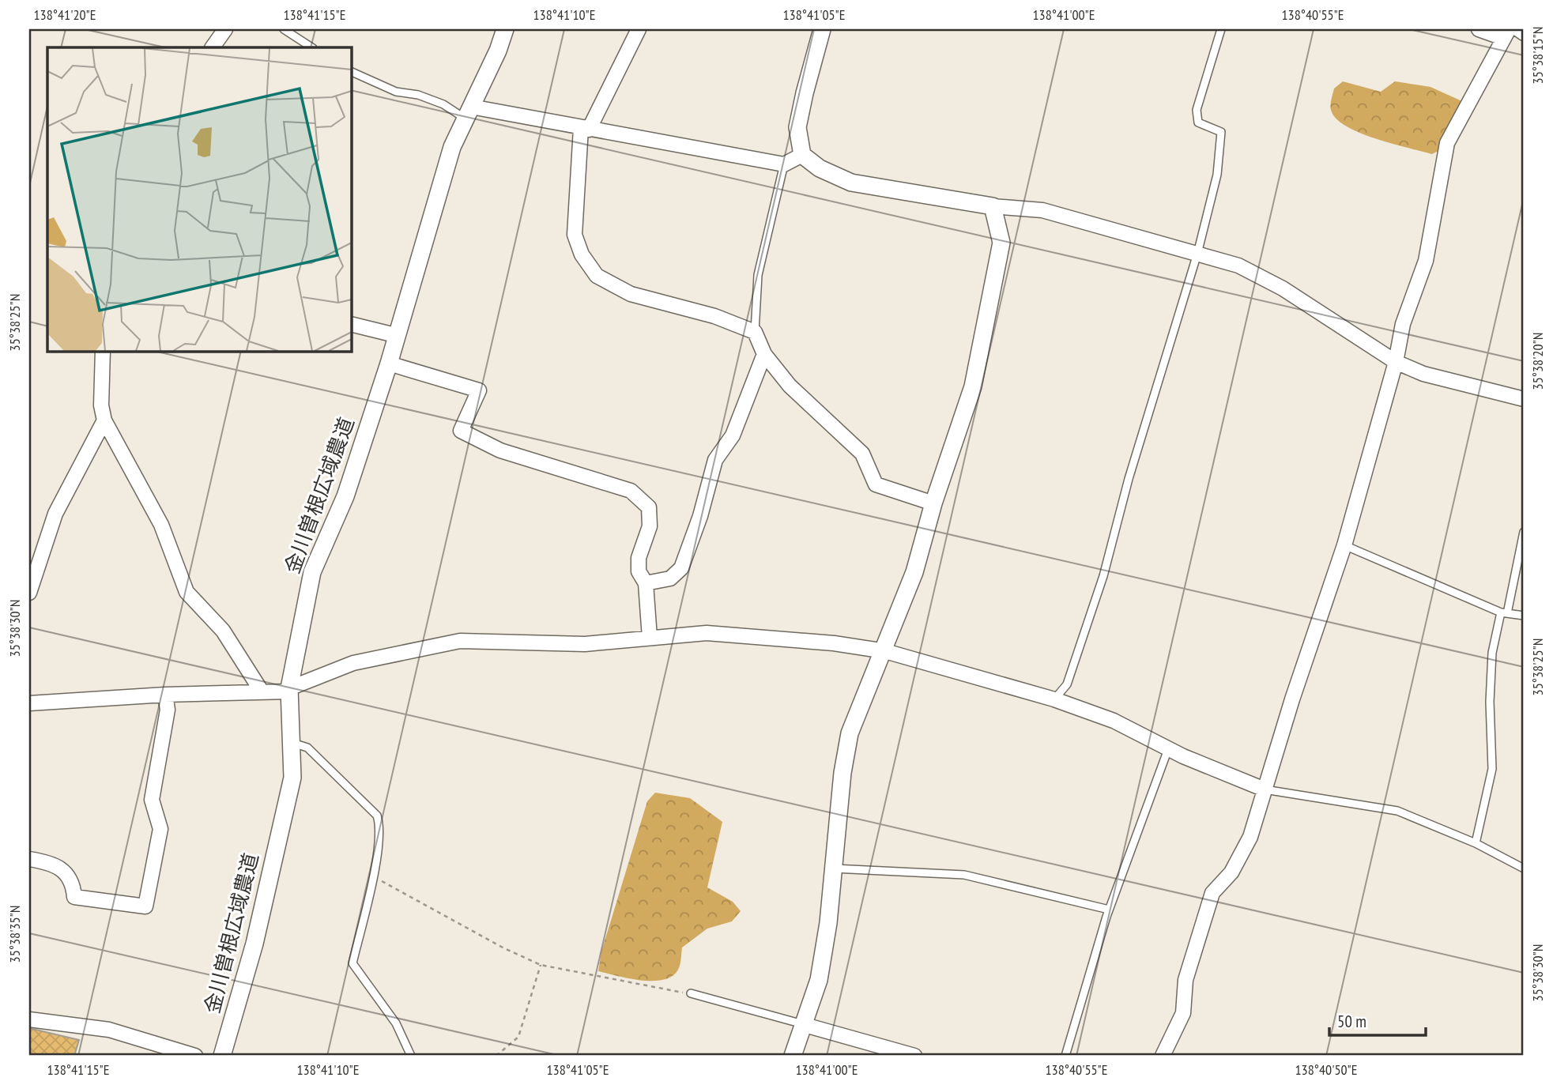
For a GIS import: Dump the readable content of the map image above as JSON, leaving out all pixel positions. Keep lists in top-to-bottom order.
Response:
{
  "streets": {
    "street": ["金川曽根広域農道"]
  },
  "scale_bar": "50 m",
  "coordinates": [
    "138°41'20\"E",
    "138°41'15\"E",
    "138°41'10\"E",
    "138°41'05\"E",
    "138°41'00\"E",
    "138°40'55\"E",
    "35°38'15\"N",
    "35°38'25\"N",
    "35°38'20\"N",
    "35°38'30\"N",
    "35°38'35\"N",
    "138°40'50\"E"
  ]
}
